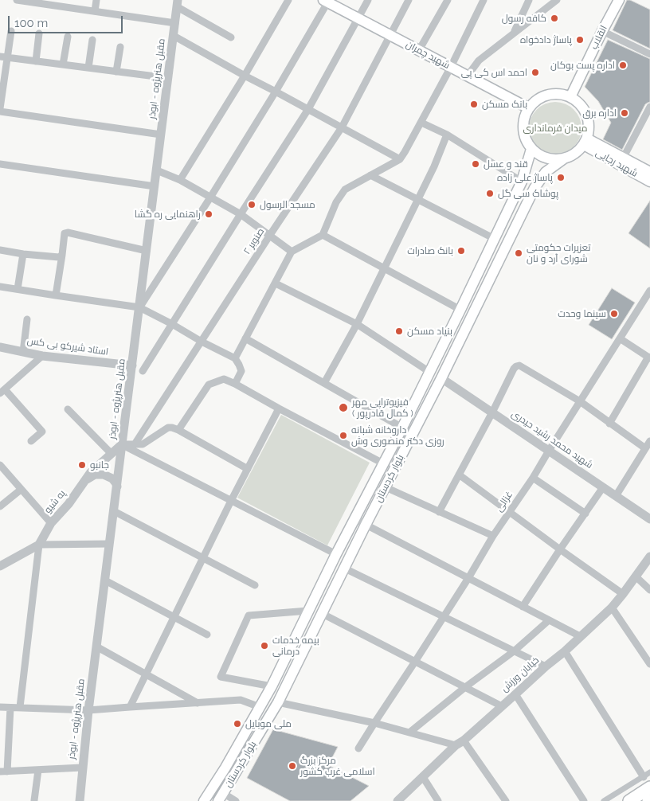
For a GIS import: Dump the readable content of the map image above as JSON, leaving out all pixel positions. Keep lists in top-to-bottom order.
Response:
{
  "streets": {
    "main road": [
      "انقلاب",
      "شهید چمران",
      "شهید رجایی",
      "بلوار کردستان"
    ],
    "street": [
      "مقبل هنرپژوه - ابوذر",
      "صنوبر ۲",
      "استاد شیرکو بی کس",
      "شهید محمد رشید حیدری",
      "په شیو",
      "غزالی",
      "خیابان ورزش"
    ]
  },
  "crossings": [
    ["انقلاب", "شهید چمران"],
    ["انقلاب", "شهید رجایی"],
    ["انقلاب", "بلوار کردستان"],
    ["شهید چمران", "شهید رجایی"],
    ["شهید چمران", "صنوبر ۲"],
    ["شهید چمران", "بلوار کردستان"],
    ["مقبل هنرپژوه - ابوذر", "استاد شیرکو بی کس"],
    ["مقبل هنرپژوه - ابوذر", "په شیو"],
    ["شهید رجایی", "بلوار کردستان"],
    ["شهید محمد رشید حیدری", "بلوار کردستان"],
    ["شهید محمد رشید حیدری", "غزالی"]
  ],
  "parks": ["میدان فرمانداری"],
  "places": [
    "کافه رسول",
    "پاساژ دادخواه",
    "اداره پست بوکان",
    "احمد اس کی پی",
    "بانک مسکن",
    "اداره برق",
    "قند و عسل",
    "پاساژ علی زاده",
    "پوشاک سی گل",
    "مسجد الرسول",
    "راهنمایی ره گشا",
    "بانک صادرات",
    "تعزیرات حکومتی شورای آرد و نان",
    "سینما وحدت",
    "بنیاد مسکن",
    "فیزیوتراپی مهر ( کمال قادرپور )",
    "داروخانه شبانه روزی دکتر منصوری وش",
    "جانبو",
    "بیمه خدمات درمانی",
    "ملی موبایل",
    "مرکز بزرگ اسلامی غرب کشور"
  ],
  "scale_bar": "100 m"
}
